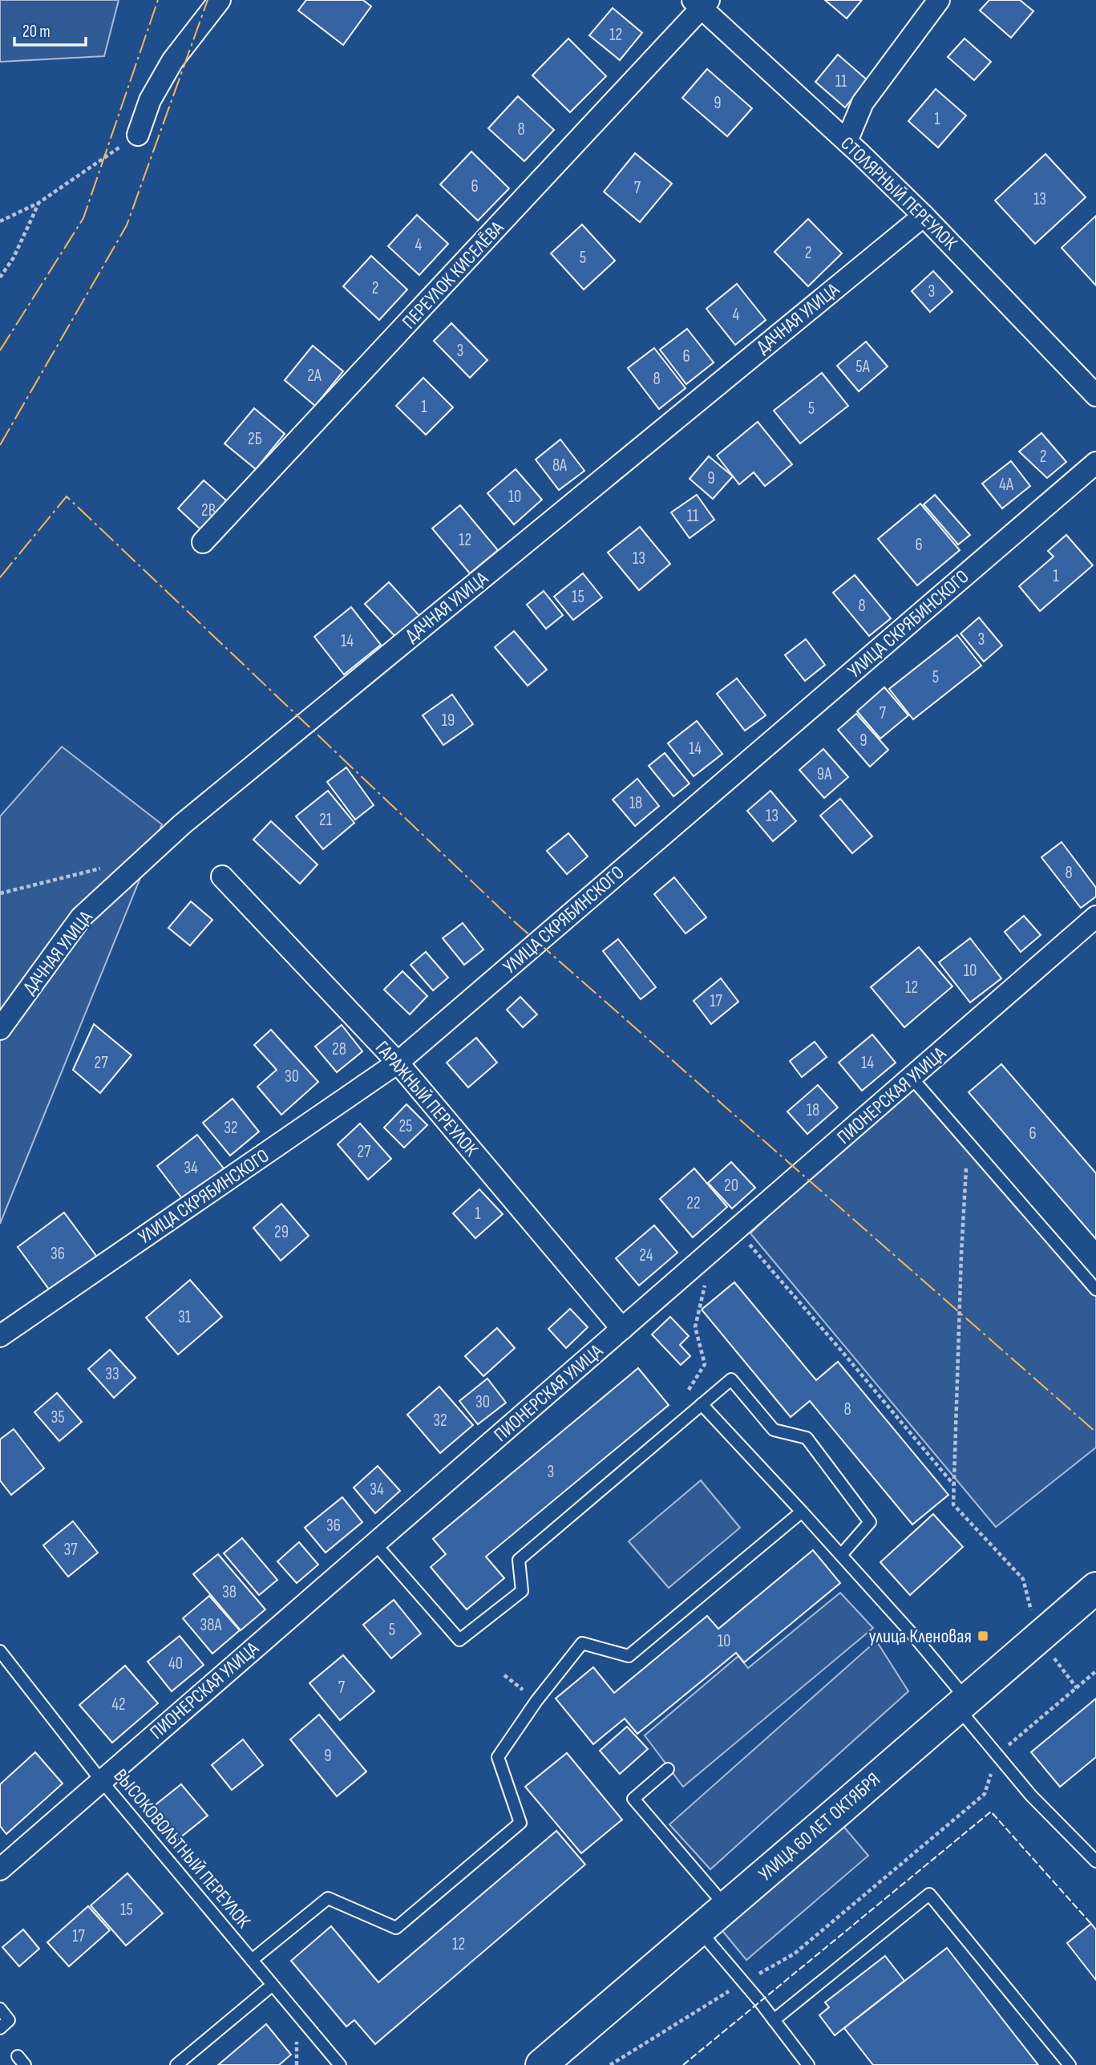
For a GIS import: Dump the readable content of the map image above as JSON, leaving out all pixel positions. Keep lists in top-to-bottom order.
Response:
{
  "streets": {
    "main road": ["УЛИЦА 60 ЛЕТ ОКТЯБРЯ"],
    "street": [
      "СТОЛЯРНЫЙ ПЕРЕУЛОК",
      "ПЕРЕУЛОК КИСЕЛЁВА",
      "ДАЧНАЯ УЛИЦА",
      "УЛИЦА СКРЯБИНСКОГО",
      "ПИОНЕРСКАЯ УЛИЦА",
      "ГАРАЖНЫЙ ПЕРЕУЛОК"
    ],
    "lane": ["ВЫСОКОВОЛЬТНЫЙ ПЕРЕУЛОК"]
  },
  "crossings": [
    ["СТОЛЯРНЫЙ ПЕРЕУЛОК", "ПЕРЕУЛОК КИСЕЛЁВА"],
    ["СТОЛЯРНЫЙ ПЕРЕУЛОК", "ДАЧНАЯ УЛИЦА"],
    ["УЛИЦА СКРЯБИНСКОГО", "ГАРАЖНЫЙ ПЕРЕУЛОК"],
    ["ПИОНЕРСКАЯ УЛИЦА", "ГАРАЖНЫЙ ПЕРЕУЛОК"],
    ["ПИОНЕРСКАЯ УЛИЦА", "ВЫСОКОВОЛЬТНЫЙ ПЕРЕУЛОК"]
  ],
  "places": {
    "transit": ["улица Кленовая"]
  },
  "house_numbers": [
    "12",
    "11",
    "9",
    "1",
    "8",
    "6",
    "7",
    "13",
    "4",
    "2",
    "5",
    "2",
    "3",
    "4",
    "3",
    "6",
    "5А",
    "2А",
    "8",
    "1",
    "5",
    "2Б",
    "2",
    "8А",
    "9",
    "4А",
    "10",
    "2В",
    "11",
    "12",
    "6",
    "13",
    "1",
    "15",
    "8",
    "3",
    "14",
    "5",
    "7",
    "19",
    "9",
    "14",
    "9А",
    "18",
    "13",
    "21",
    "8",
    "10",
    "12",
    "17",
    "28",
    "27",
    "14",
    "30",
    "18",
    "25",
    "32",
    "6",
    "27",
    "34",
    "20",
    "22",
    "1",
    "29",
    "36",
    "24",
    "31",
    "33",
    "30",
    "8",
    "35",
    "32",
    "3",
    "34",
    "36",
    "37",
    "38",
    "38А",
    "5",
    "10",
    "40",
    "7",
    "42",
    "9",
    "15",
    "17",
    "12"
  ],
  "scale_bar": "20 m"
}
